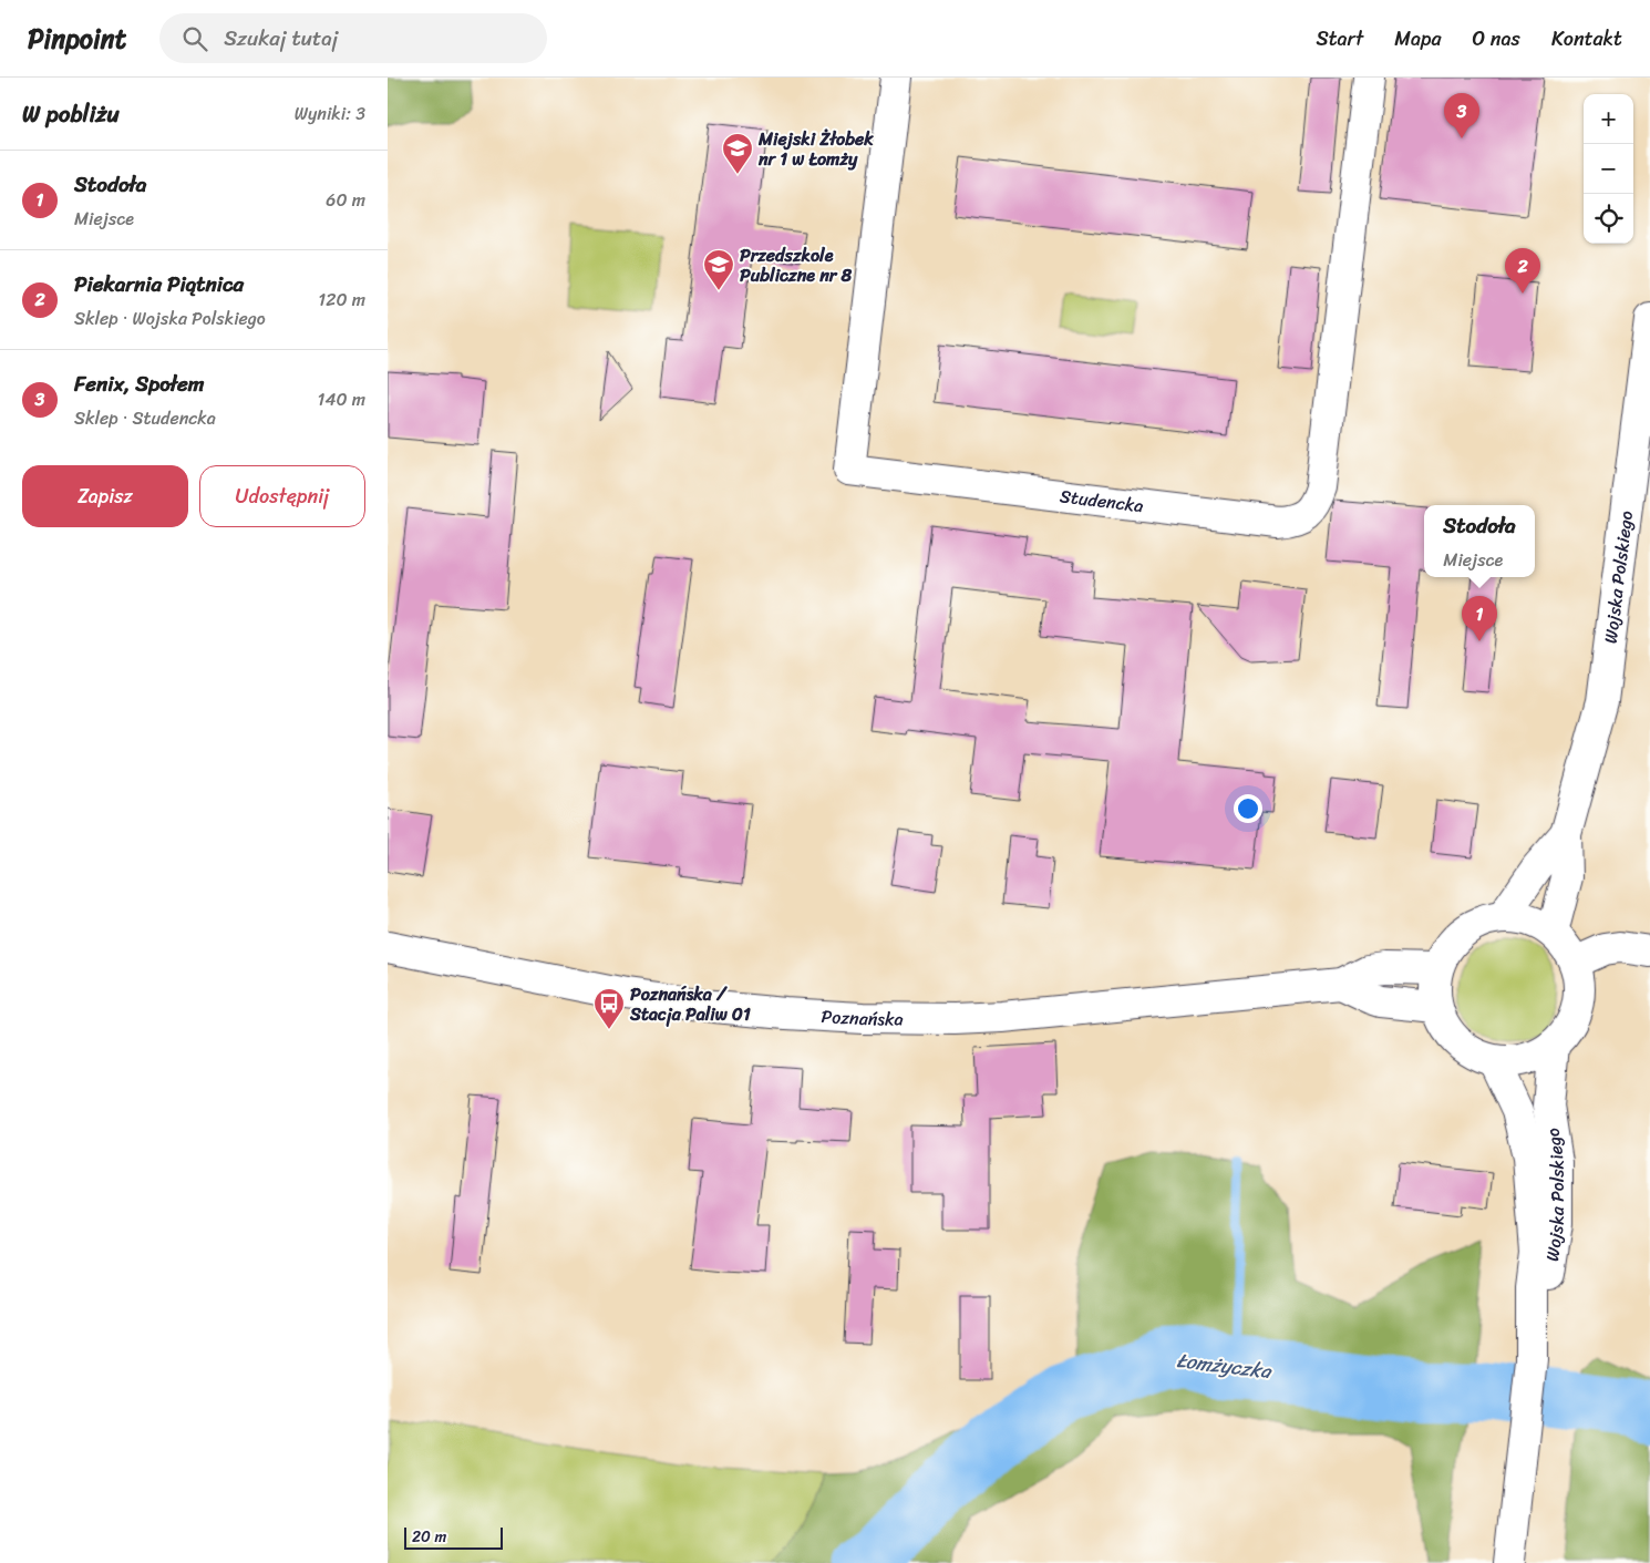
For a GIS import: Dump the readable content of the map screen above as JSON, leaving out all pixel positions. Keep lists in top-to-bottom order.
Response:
{
  "streets": {
    "street": ["Studencka", "Wojska Polskiego", "Poznańska"]
  },
  "crossings": [
    ["Wojska Polskiego", "Poznańska"]
  ],
  "water": ["Łomżyczka"],
  "places": {
    "school or university": ["Miejski Żłobek nr 1 w Łomży", "Przedszkole Publiczne nr 8"],
    "bus stop": ["Poznańska / Stacja Paliw 01"]
  },
  "scale_bar": "20 m",
  "page": {
    "header": "Pinpoint",
    "search": "Szukaj tutaj",
    "nav": [
      "Start",
      "Mapa",
      "O nas",
      "Kontakt"
    ],
    "heading": ["W pobliżu", "Wyniki: 3"],
    "pins": ["3", "2", "1"],
    "map_buttons": ["+", "−"],
    "list": [
      {
        "mark": "1",
        "name": "Stodoła",
        "note": "Miejsce",
        "value": "60 m"
      },
      {
        "mark": "2",
        "name": "Piekarnia Piątnica",
        "note": "Sklep · Wojska Polskiego",
        "value": "120 m"
      },
      {
        "mark": "3",
        "name": "Fenix, Społem",
        "note": "Sklep · Studencka",
        "value": "140 m"
      }
    ],
    "buttons": ["Zapisz", "Udostępnij"],
    "popup": ["Stodoła", "Miejsce"],
    "scale": "20 m"
  }
}
